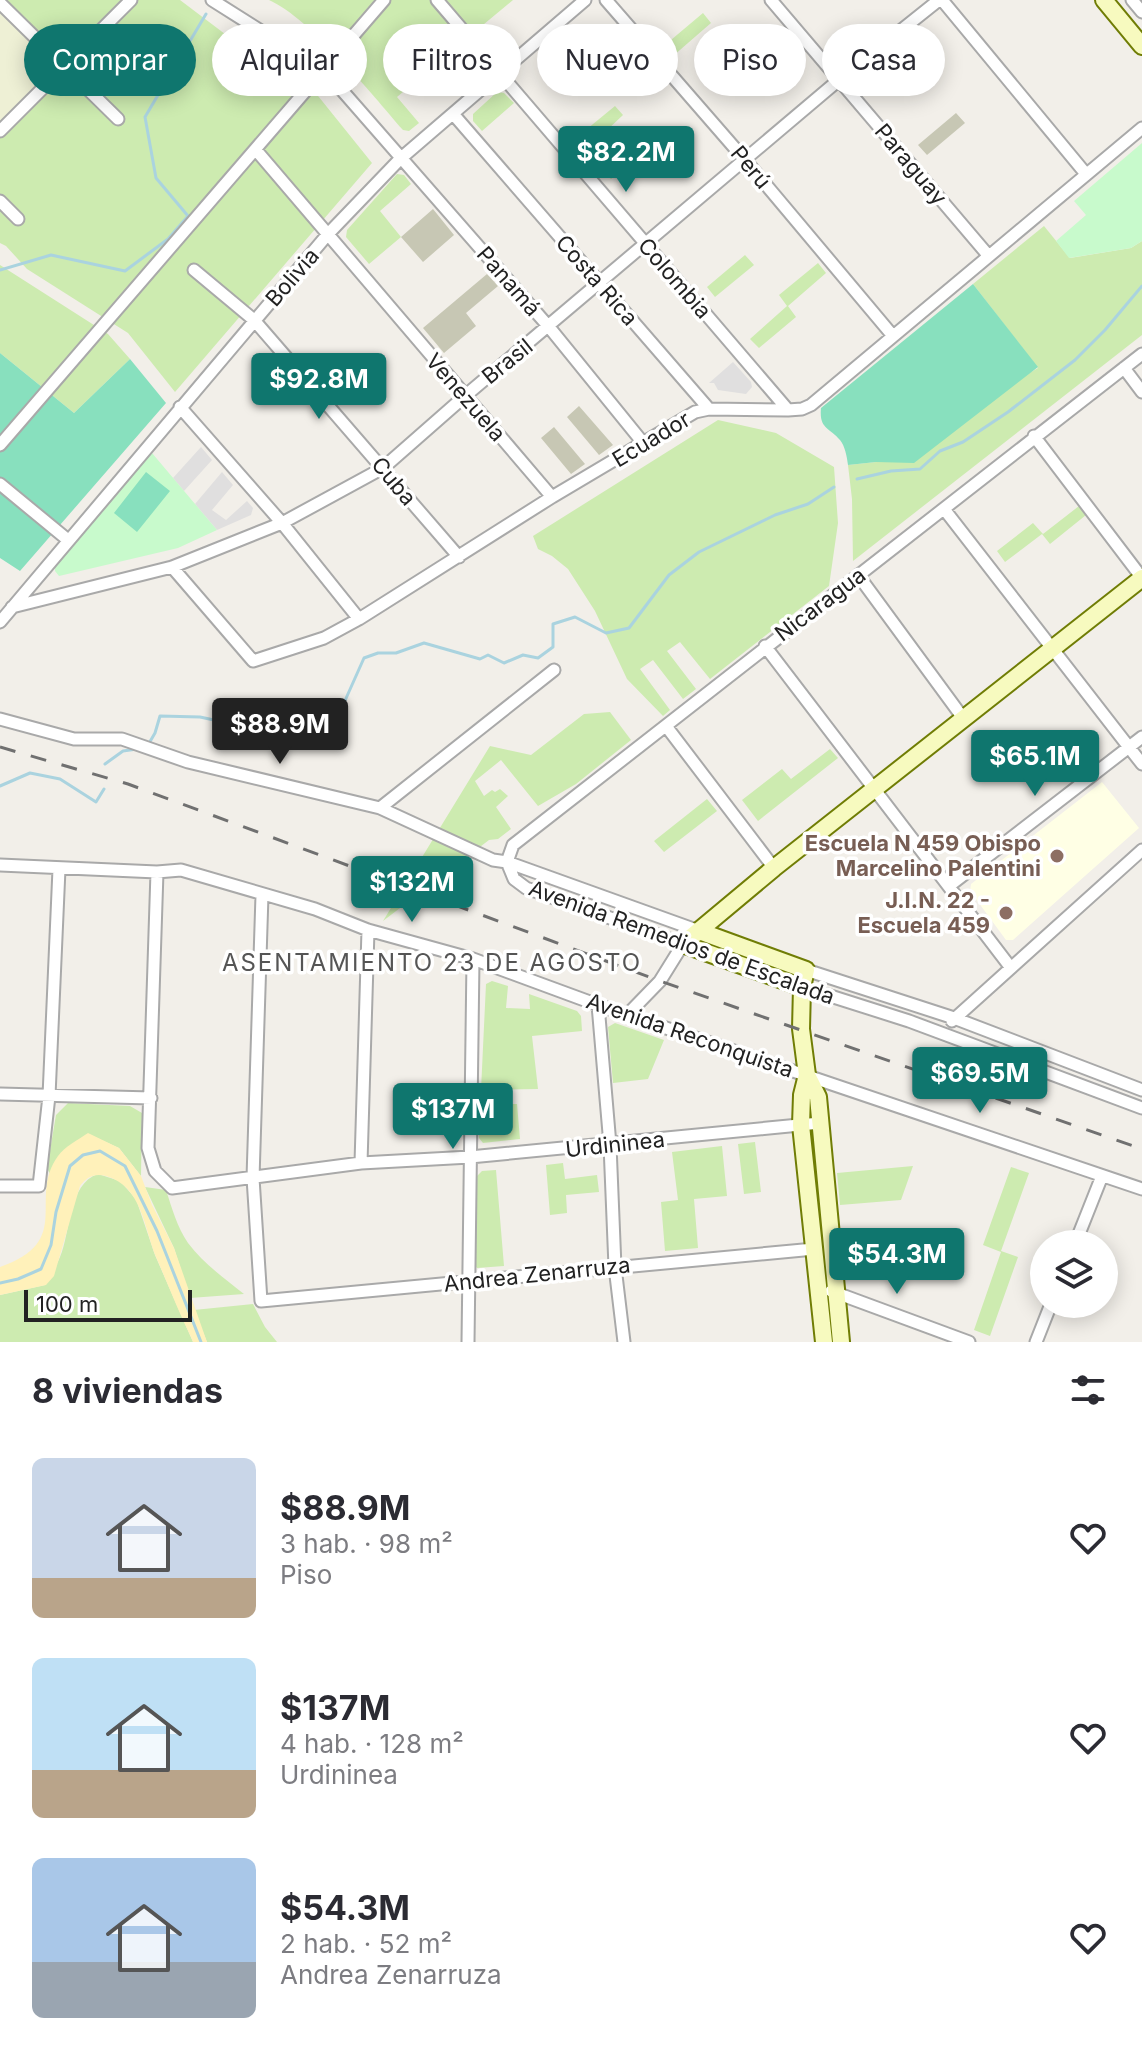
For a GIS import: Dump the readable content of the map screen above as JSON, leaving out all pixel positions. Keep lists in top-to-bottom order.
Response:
{
  "streets": {
    "street": [
      "Paraguay",
      "Perú",
      "Bolivia",
      "Colombia",
      "Costa Rica",
      "Panamá",
      "Brasil",
      "Venezuela",
      "Ecuador",
      "Cuba",
      "Nicaragua",
      "Avenida Remedios de Escalada",
      "Avenida Reconquista",
      "Urdininea",
      "Andrea Zenarruza"
    ]
  },
  "crossings": [
    ["Paraguay", "Ecuador"],
    ["Perú", "Brasil"],
    ["Perú", "Ecuador"],
    ["Bolivia", "Costa Rica"],
    ["Bolivia", "Panamá"],
    ["Bolivia", "Brasil"],
    ["Bolivia", "Venezuela"],
    ["Bolivia", "Cuba"],
    ["Colombia", "Brasil"],
    ["Colombia", "Ecuador"],
    ["Costa Rica", "Brasil"],
    ["Costa Rica", "Ecuador"],
    ["Panamá", "Brasil"],
    ["Panamá", "Ecuador"],
    ["Brasil", "Venezuela"],
    ["Brasil", "Ecuador"],
    ["Brasil", "Cuba"],
    ["Venezuela", "Ecuador"],
    ["Ecuador", "Cuba"],
    ["Nicaragua", "Avenida Remedios de Escalada"],
    ["Urdininea", "Andrea Zenarruza"]
  ],
  "districts": ["ASENTAMIENTO 23 DE AGOSTO"],
  "places": ["Escuela N 459 Obispo Marcelino Palentini", "J.I.N. 22 - Escuela 459"],
  "scale_bar": "100 m",
  "page": {
    "chip": [
      "Comprar",
      "Alquilar",
      "Filtros",
      "Nuevo",
      "Piso",
      "Casa"
    ],
    "price": [
      "$82.2M",
      "$92.8M",
      "$88.9M",
      "$65.1M",
      "$132M",
      "$69.5M",
      "$137M",
      "$54.3M"
    ],
    "scale": "100 m",
    "heading": "8 viviendas",
    "list": [
      {
        "name": "$88.9M",
        "note": "3 hab. · 98 m² · Piso"
      },
      {
        "name": "$137M",
        "note": "4 hab. · 128 m² · Urdininea"
      },
      {
        "name": "$54.3M",
        "note": "2 hab. · 52 m² · Andrea Zenarruza"
      }
    ]
  }
}
